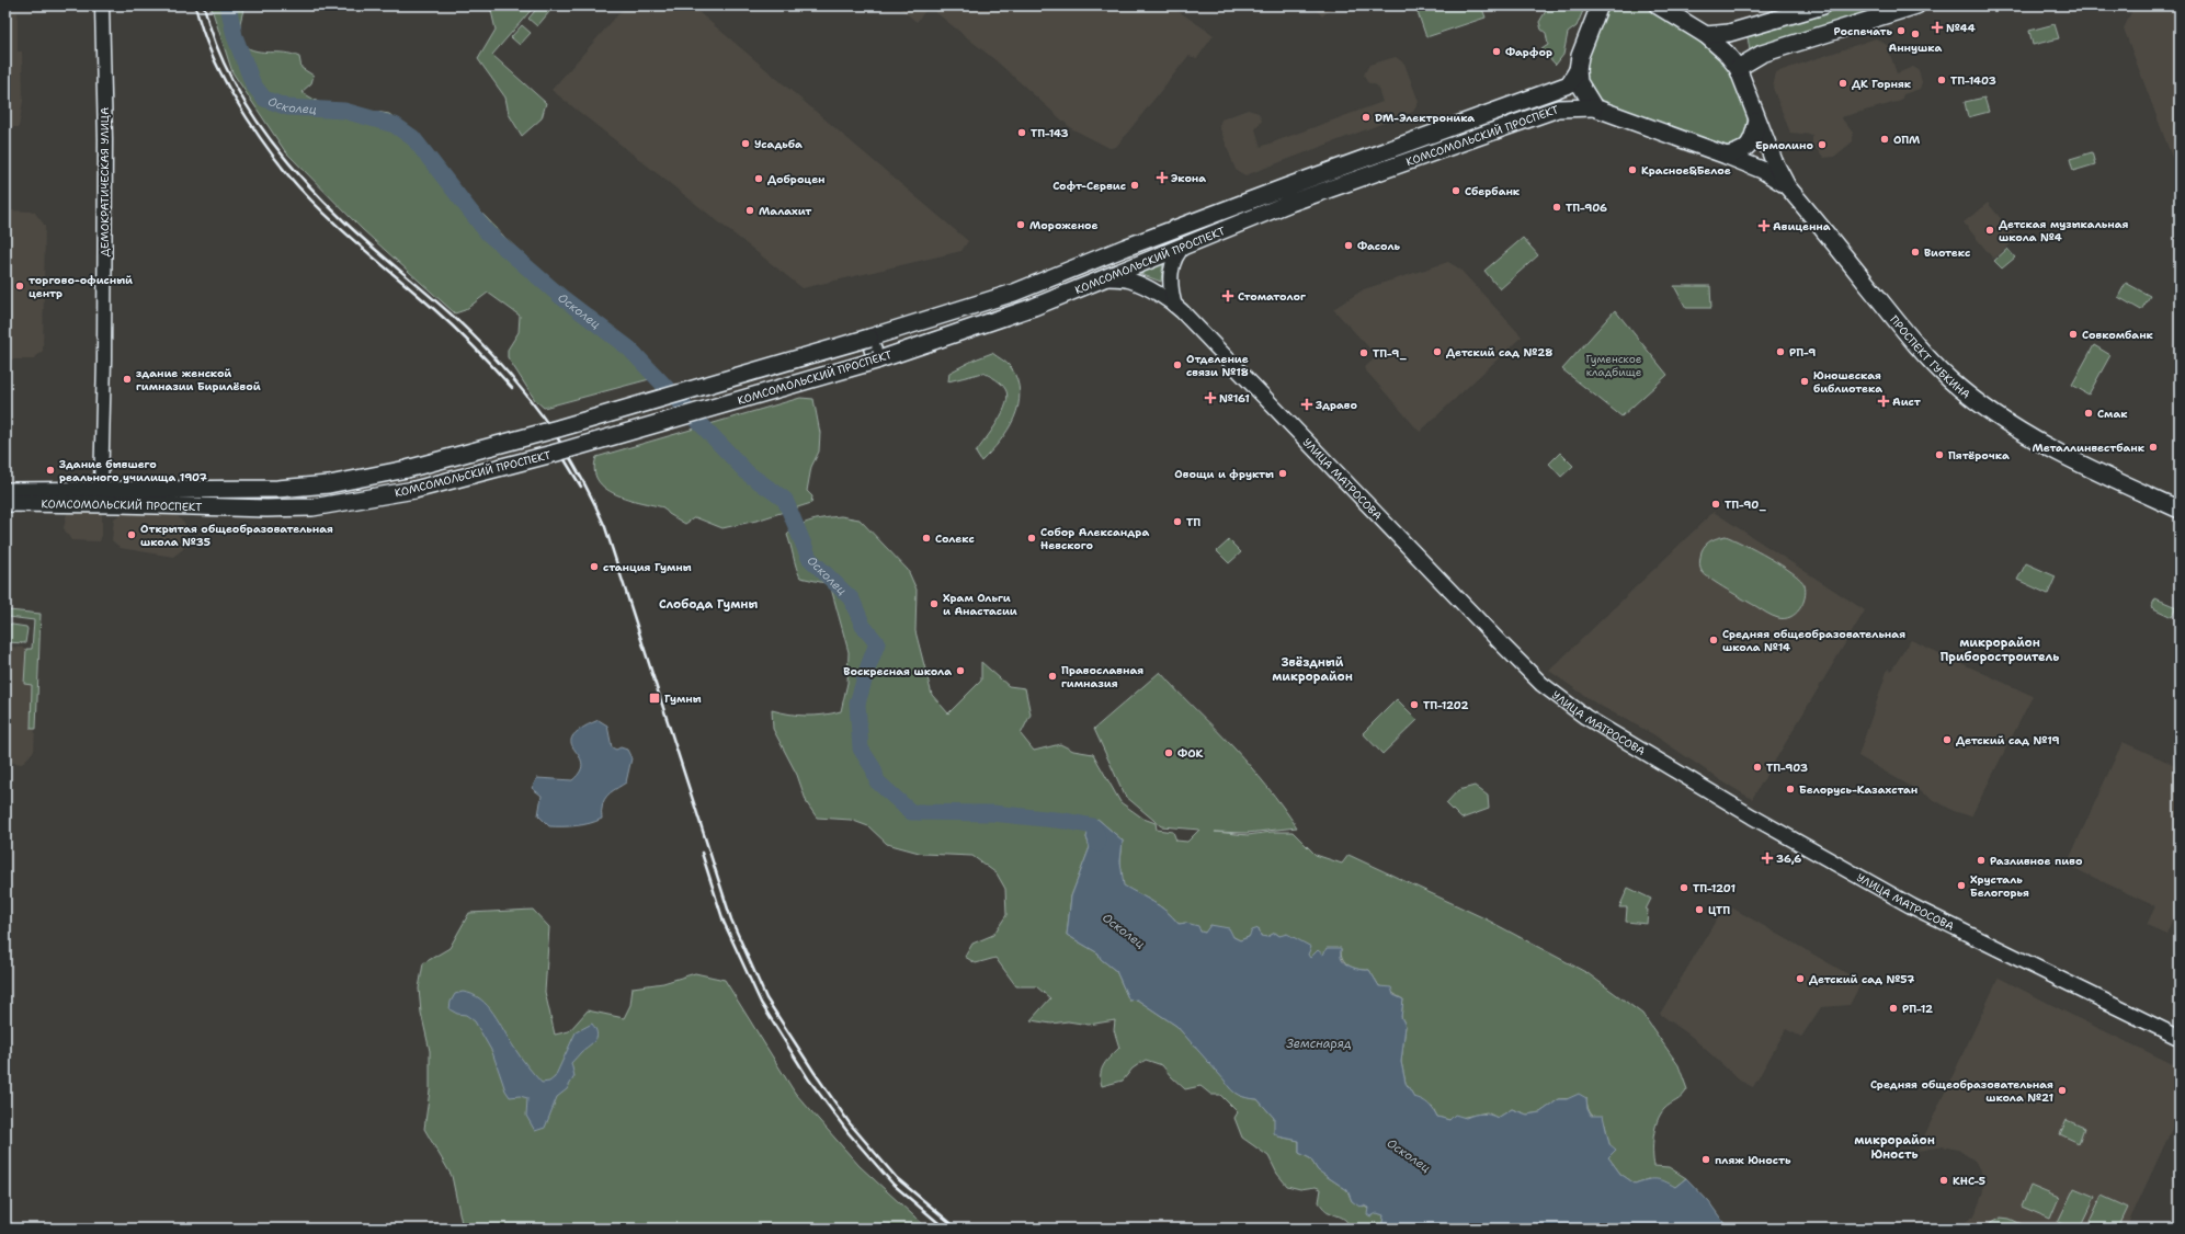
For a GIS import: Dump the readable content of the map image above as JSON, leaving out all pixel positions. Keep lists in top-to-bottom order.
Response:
{
  "streets": {
    "main road": ["КОМСОМОЛЬСКИЙ ПРОСПЕКТ", "ПРОСПЕКТ ГУБКИНА", "УЛИЦА МАТРОСОВА"],
    "street": ["ДЕМОКРАТИЧЕСКАЯ УЛИЦА"]
  },
  "crossings": [
    ["КОМСОМОЛЬСКИЙ ПРОСПЕКТ", "ДЕМОКРАТИЧЕСКАЯ УЛИЦА"]
  ],
  "districts": [
    "Слобода Гумны",
    "микрорайон Приборостроитель",
    "Звёздный микрорайон",
    "микрорайон Юность"
  ],
  "water": ["Осколец", "Земснаряд"],
  "parks": ["Гуменское кладбище"],
  "places": {
    "health": [
      "№44",
      "Экона",
      "Авиценна",
      "Стоматолог",
      "№161",
      "Аист",
      "Здраво",
      "36,6"
    ],
    "other": [
      "Роспечать",
      "Аннушка",
      "Фарфор",
      "ТП-1403",
      "ДК Горняк",
      "DM-Электроника",
      "ТП-143",
      "ОПМ",
      "Усадьба",
      "Ермолино",
      "Красное&Белое",
      "Доброцен",
      "Софт-Сервис",
      "Сбербанк",
      "ТП-906",
      "Малахит",
      "Мороженое",
      "Детская музыкальная школа №4",
      "Фасоль",
      "Виотекс",
      "торгово-офисный центр",
      "Совкомбанк",
      "Детский сад №28",
      "РП-9",
      "ТП-9_",
      "Отделение связи №18",
      "здание женской гимназии Бирилёвой",
      "Юношеская библиотека",
      "Смак",
      "Металлинвестбанк",
      "Пятёрочка",
      "Здание бывшего реального училища 1907",
      "Овощи и фрукты",
      "ТП-90_",
      "ТП",
      "Открытая общеобразовательная школа №35",
      "Солекс",
      "Собор Александра Невского",
      "станция Гумны",
      "Храм Ольги и Анастасии",
      "Средняя общеобразовательная школа №14",
      "Воскресная школа",
      "Православная гимназия",
      "ТП-1202",
      "Детский сад №19",
      "ФОК",
      "ТП-903",
      "Белорусь-Казахстан",
      "Разливное пиво",
      "Хрусталь Белогорья",
      "ТП-1201",
      "ЦТП",
      "Детский сад №57",
      "РП-12",
      "Средняя общеобразовательная школа №21",
      "пляж Юность",
      "КНС-5"
    ],
    "transit": ["Гумны"]
  }
}
